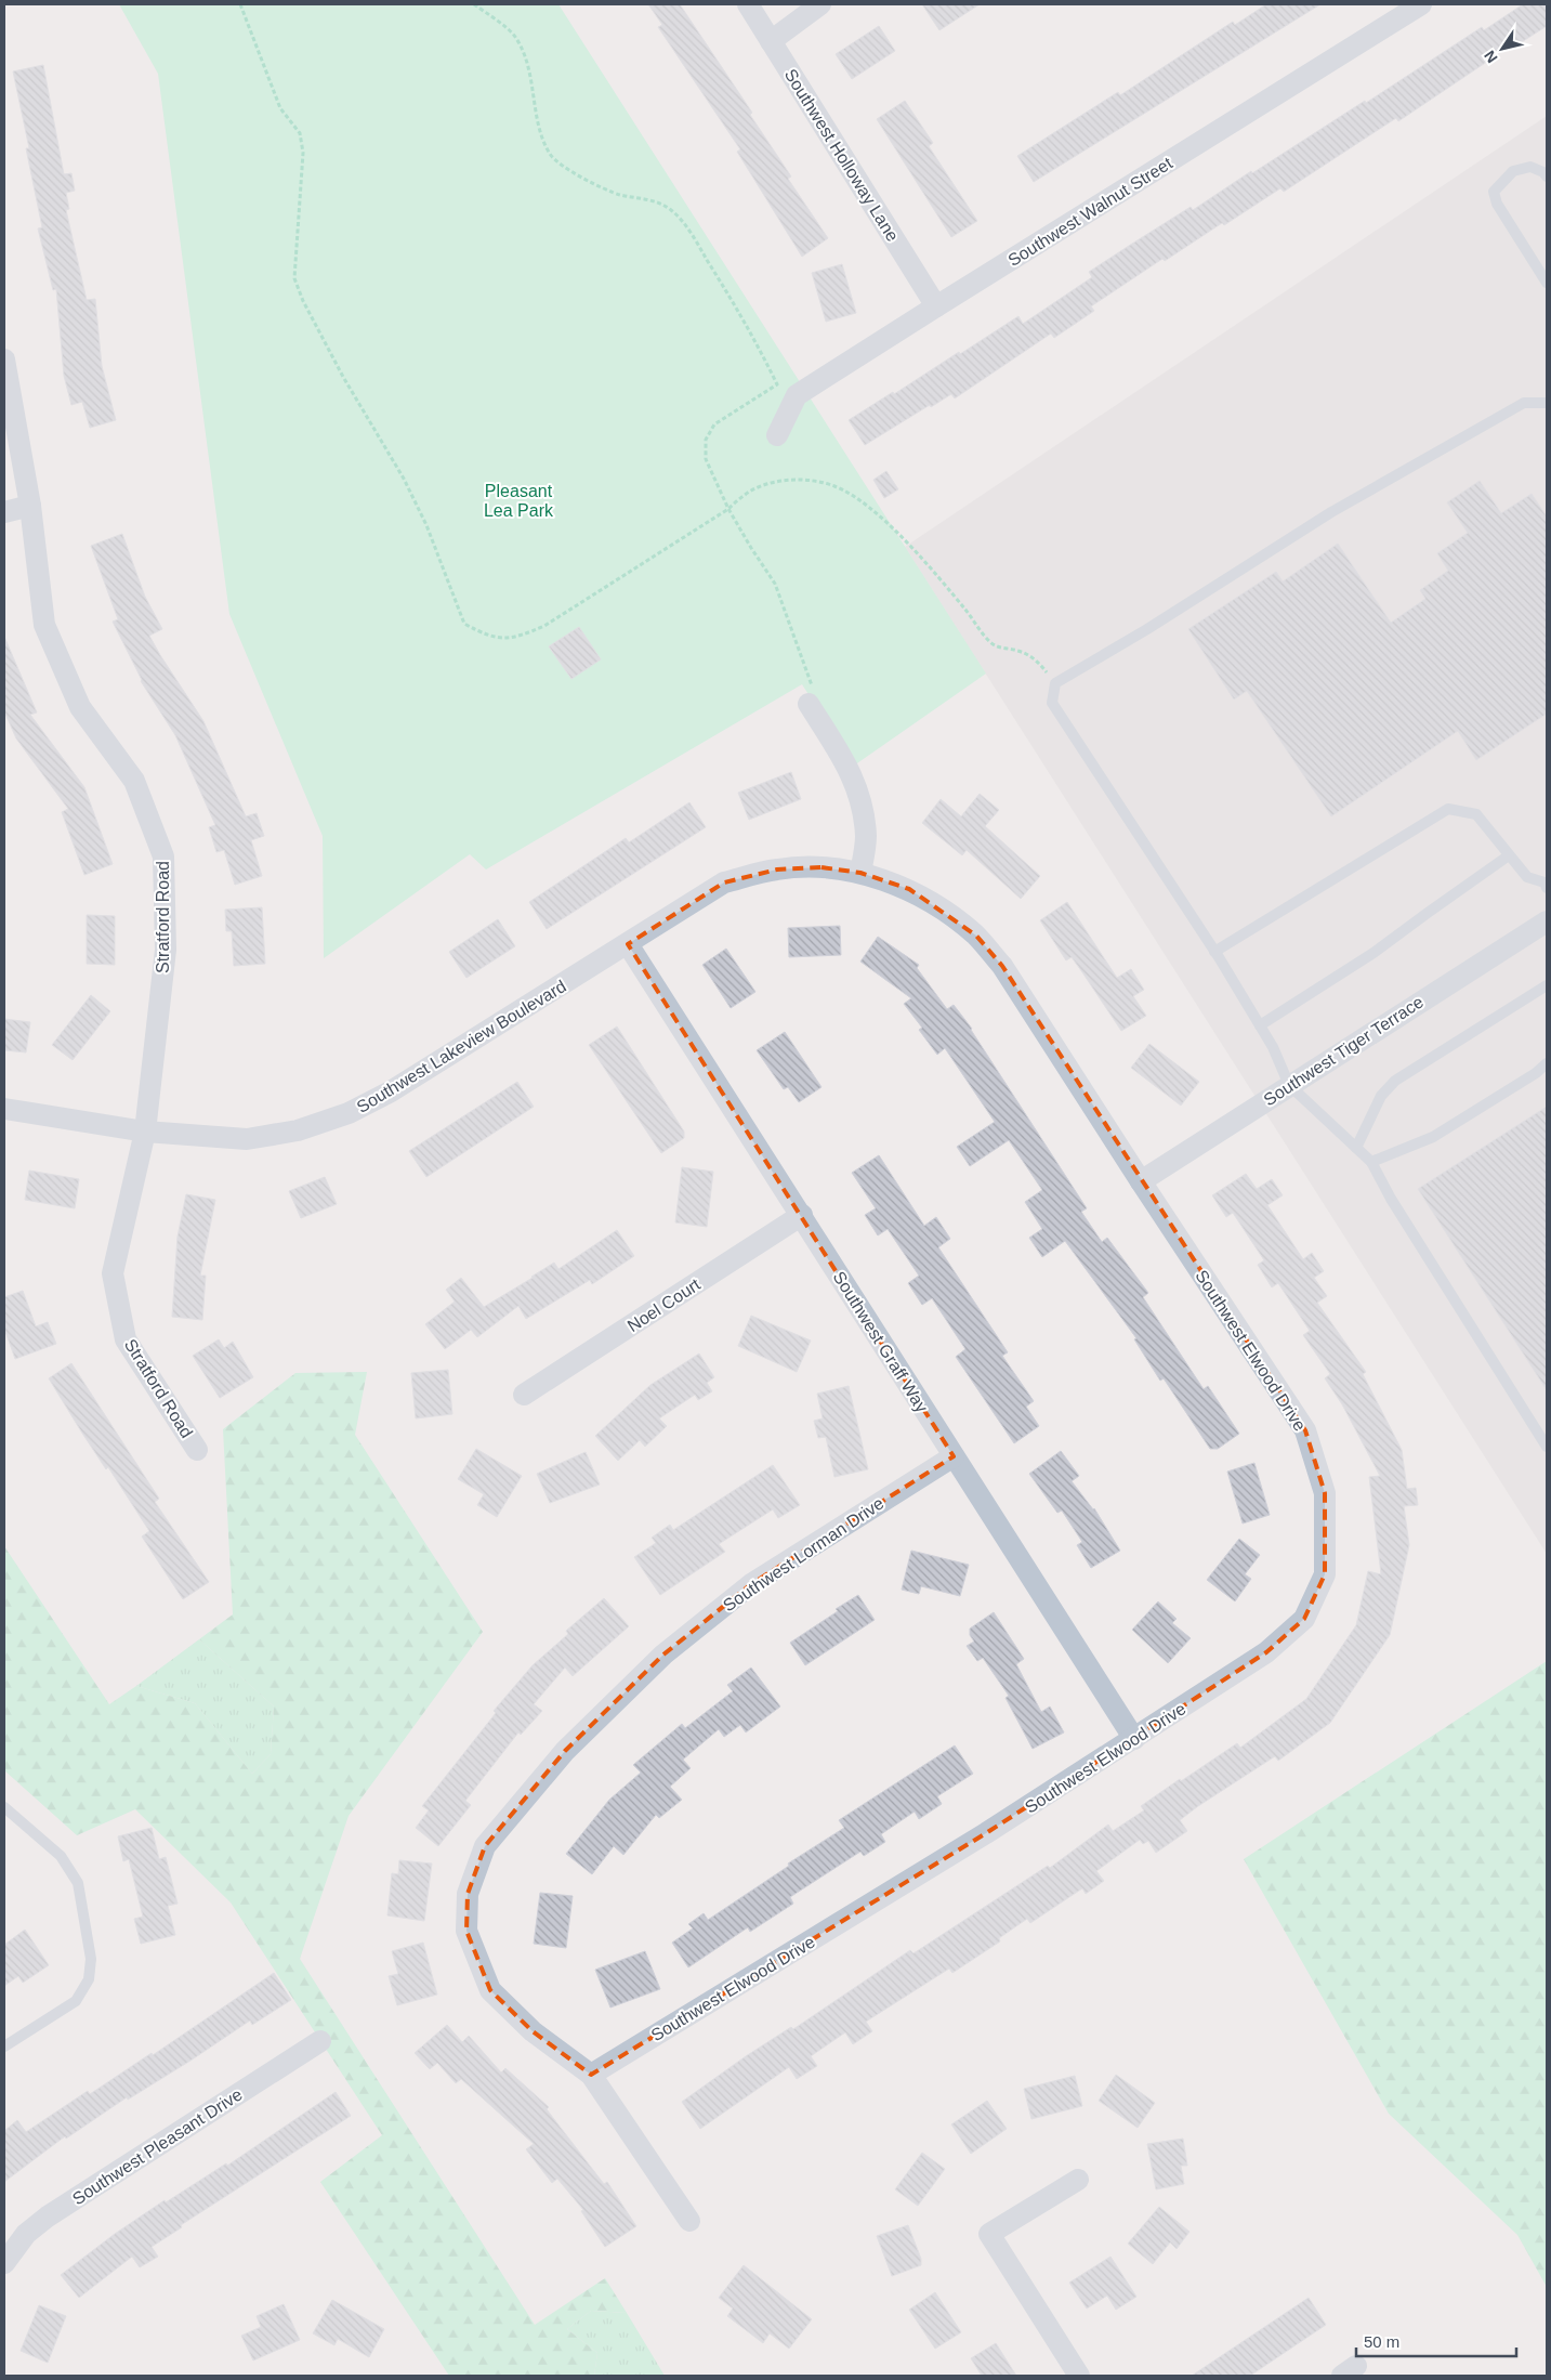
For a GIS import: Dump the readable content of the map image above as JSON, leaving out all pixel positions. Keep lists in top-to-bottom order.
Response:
{
  "streets": {
    "street": [
      "Southwest Holloway Lane",
      "Southwest Walnut Street",
      "Stratford Road",
      "Southwest Lakeview Boulevard",
      "Southwest Tiger Terrace",
      "Noel Court",
      "Southwest Graff Way",
      "Southwest Elwood Drive",
      "Southwest Lorman Drive",
      "Southwest Pleasant Drive"
    ]
  },
  "crossings": [
    ["Southwest Holloway Lane", "Southwest Walnut Street"],
    ["Stratford Road", "Southwest Lakeview Boulevard"],
    ["Southwest Lakeview Boulevard", "Southwest Graff Way"],
    ["Southwest Lakeview Boulevard", "Southwest Elwood Drive"],
    ["Southwest Tiger Terrace", "Southwest Elwood Drive"],
    ["Noel Court", "Southwest Graff Way"],
    ["Southwest Graff Way", "Southwest Elwood Drive"],
    ["Southwest Graff Way", "Southwest Lorman Drive"],
    ["Southwest Elwood Drive", "Southwest Lorman Drive"]
  ],
  "parks": ["Pleasant Lea Park"],
  "scale_bar": "50 m",
  "north": "bottom left"
}
